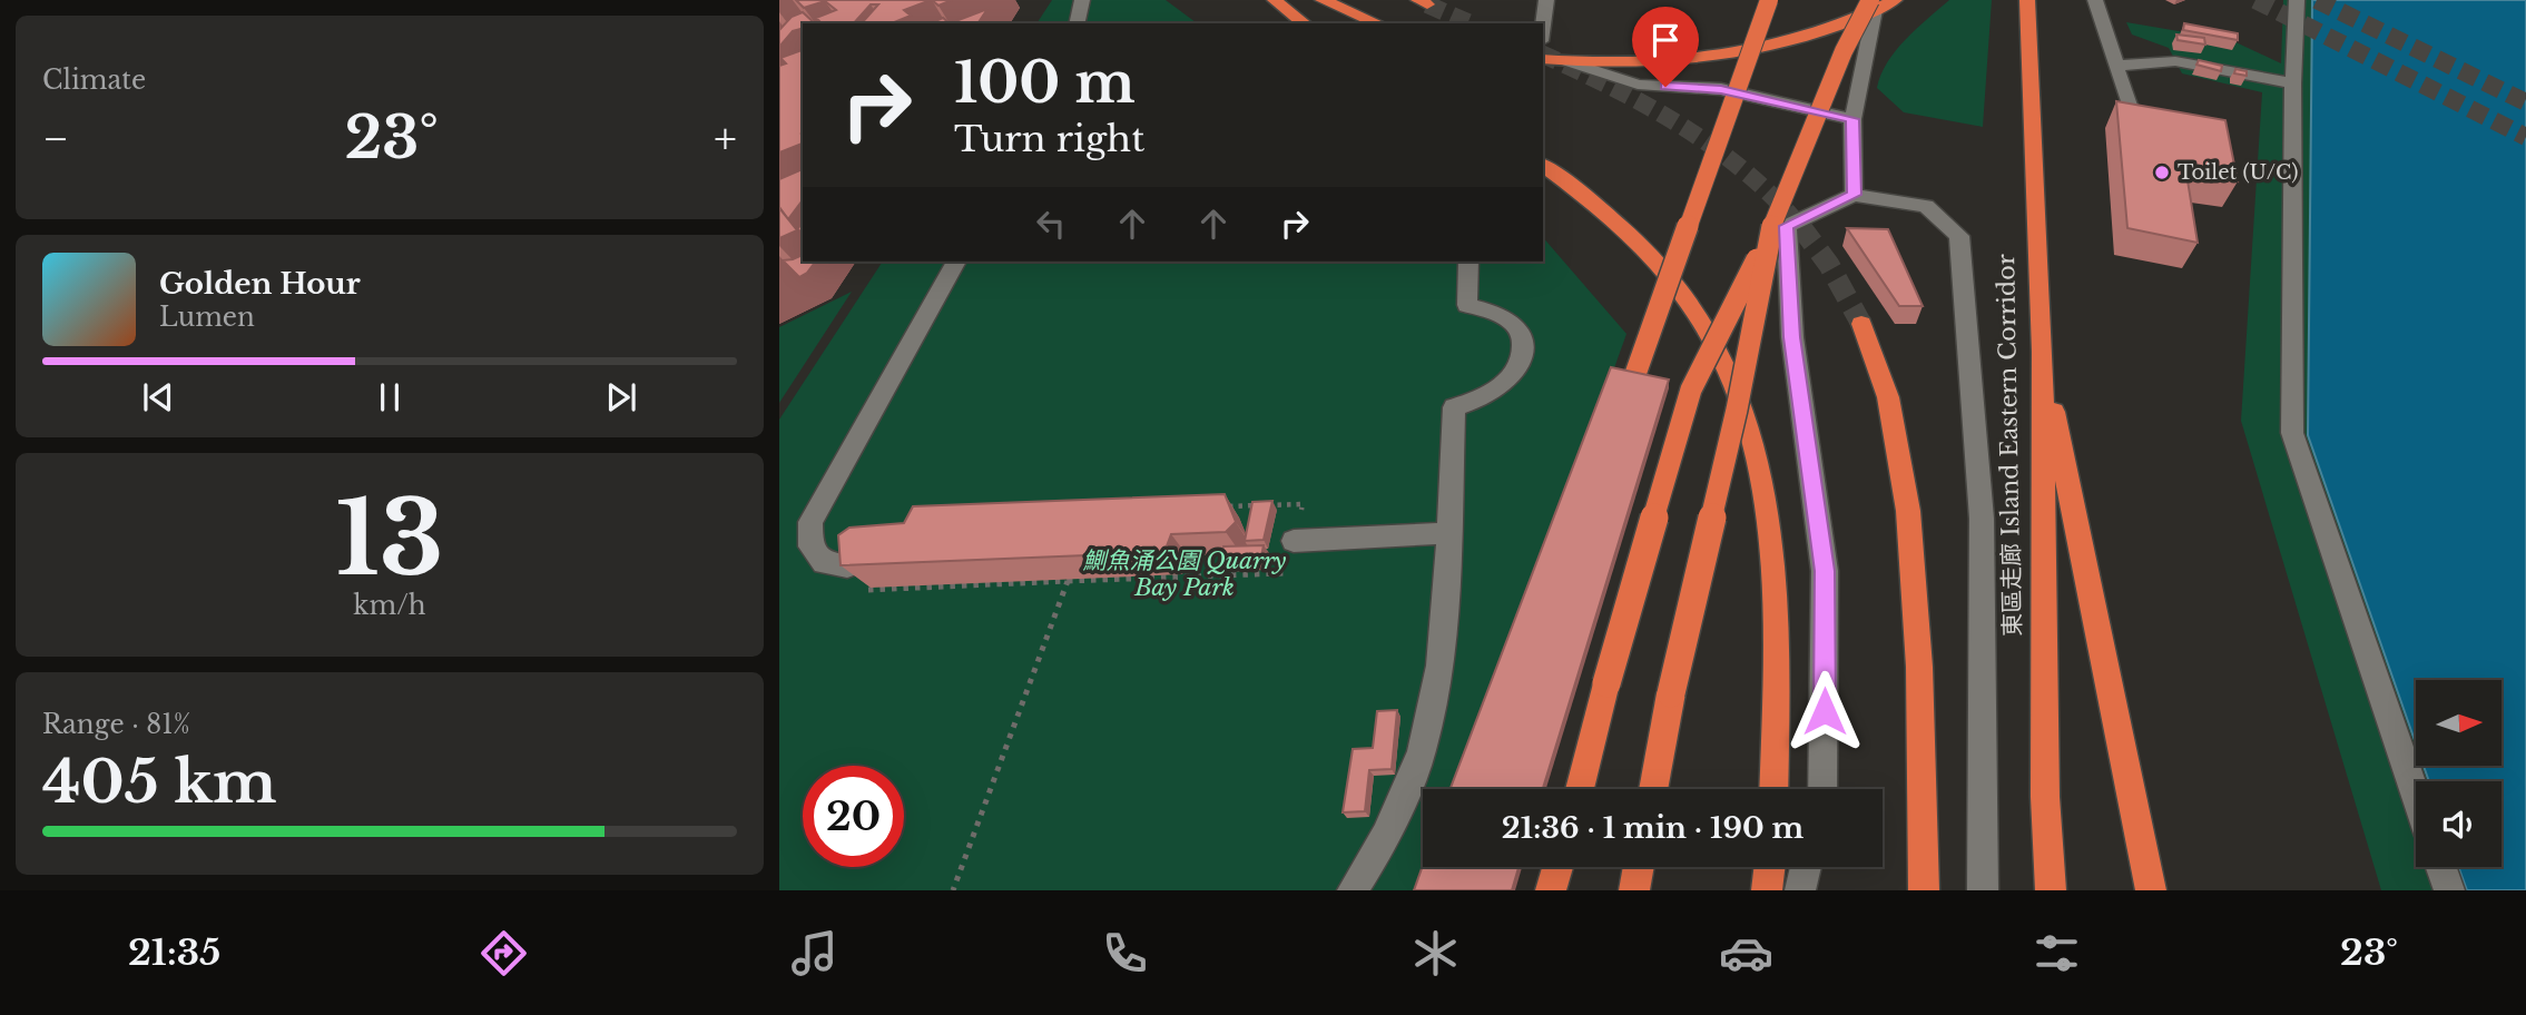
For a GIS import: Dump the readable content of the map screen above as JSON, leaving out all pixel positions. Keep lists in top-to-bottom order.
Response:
{
  "streets": {
    "highway": ["東區走廊 Island Eastern Corridor"]
  },
  "parks": ["鰂魚涌公園 Quarry Bay Park"],
  "places": ["Toilet (U/C)"],
  "north": "right",
  "page": {
    "tile": [
      "Climate",
      ["13", "km/h"],
      ["Range · 81%", "405 km"]
    ],
    "turn": ["100 m", "Turn right"],
    "heat": ["−", "23°", "+"],
    "song": ["Golden Hour", "Lumen"],
    "limit": "20",
    "trip": "21:36 · 1 min · 190 m",
    "tabs": ["21:35", "23°"]
  }
}
